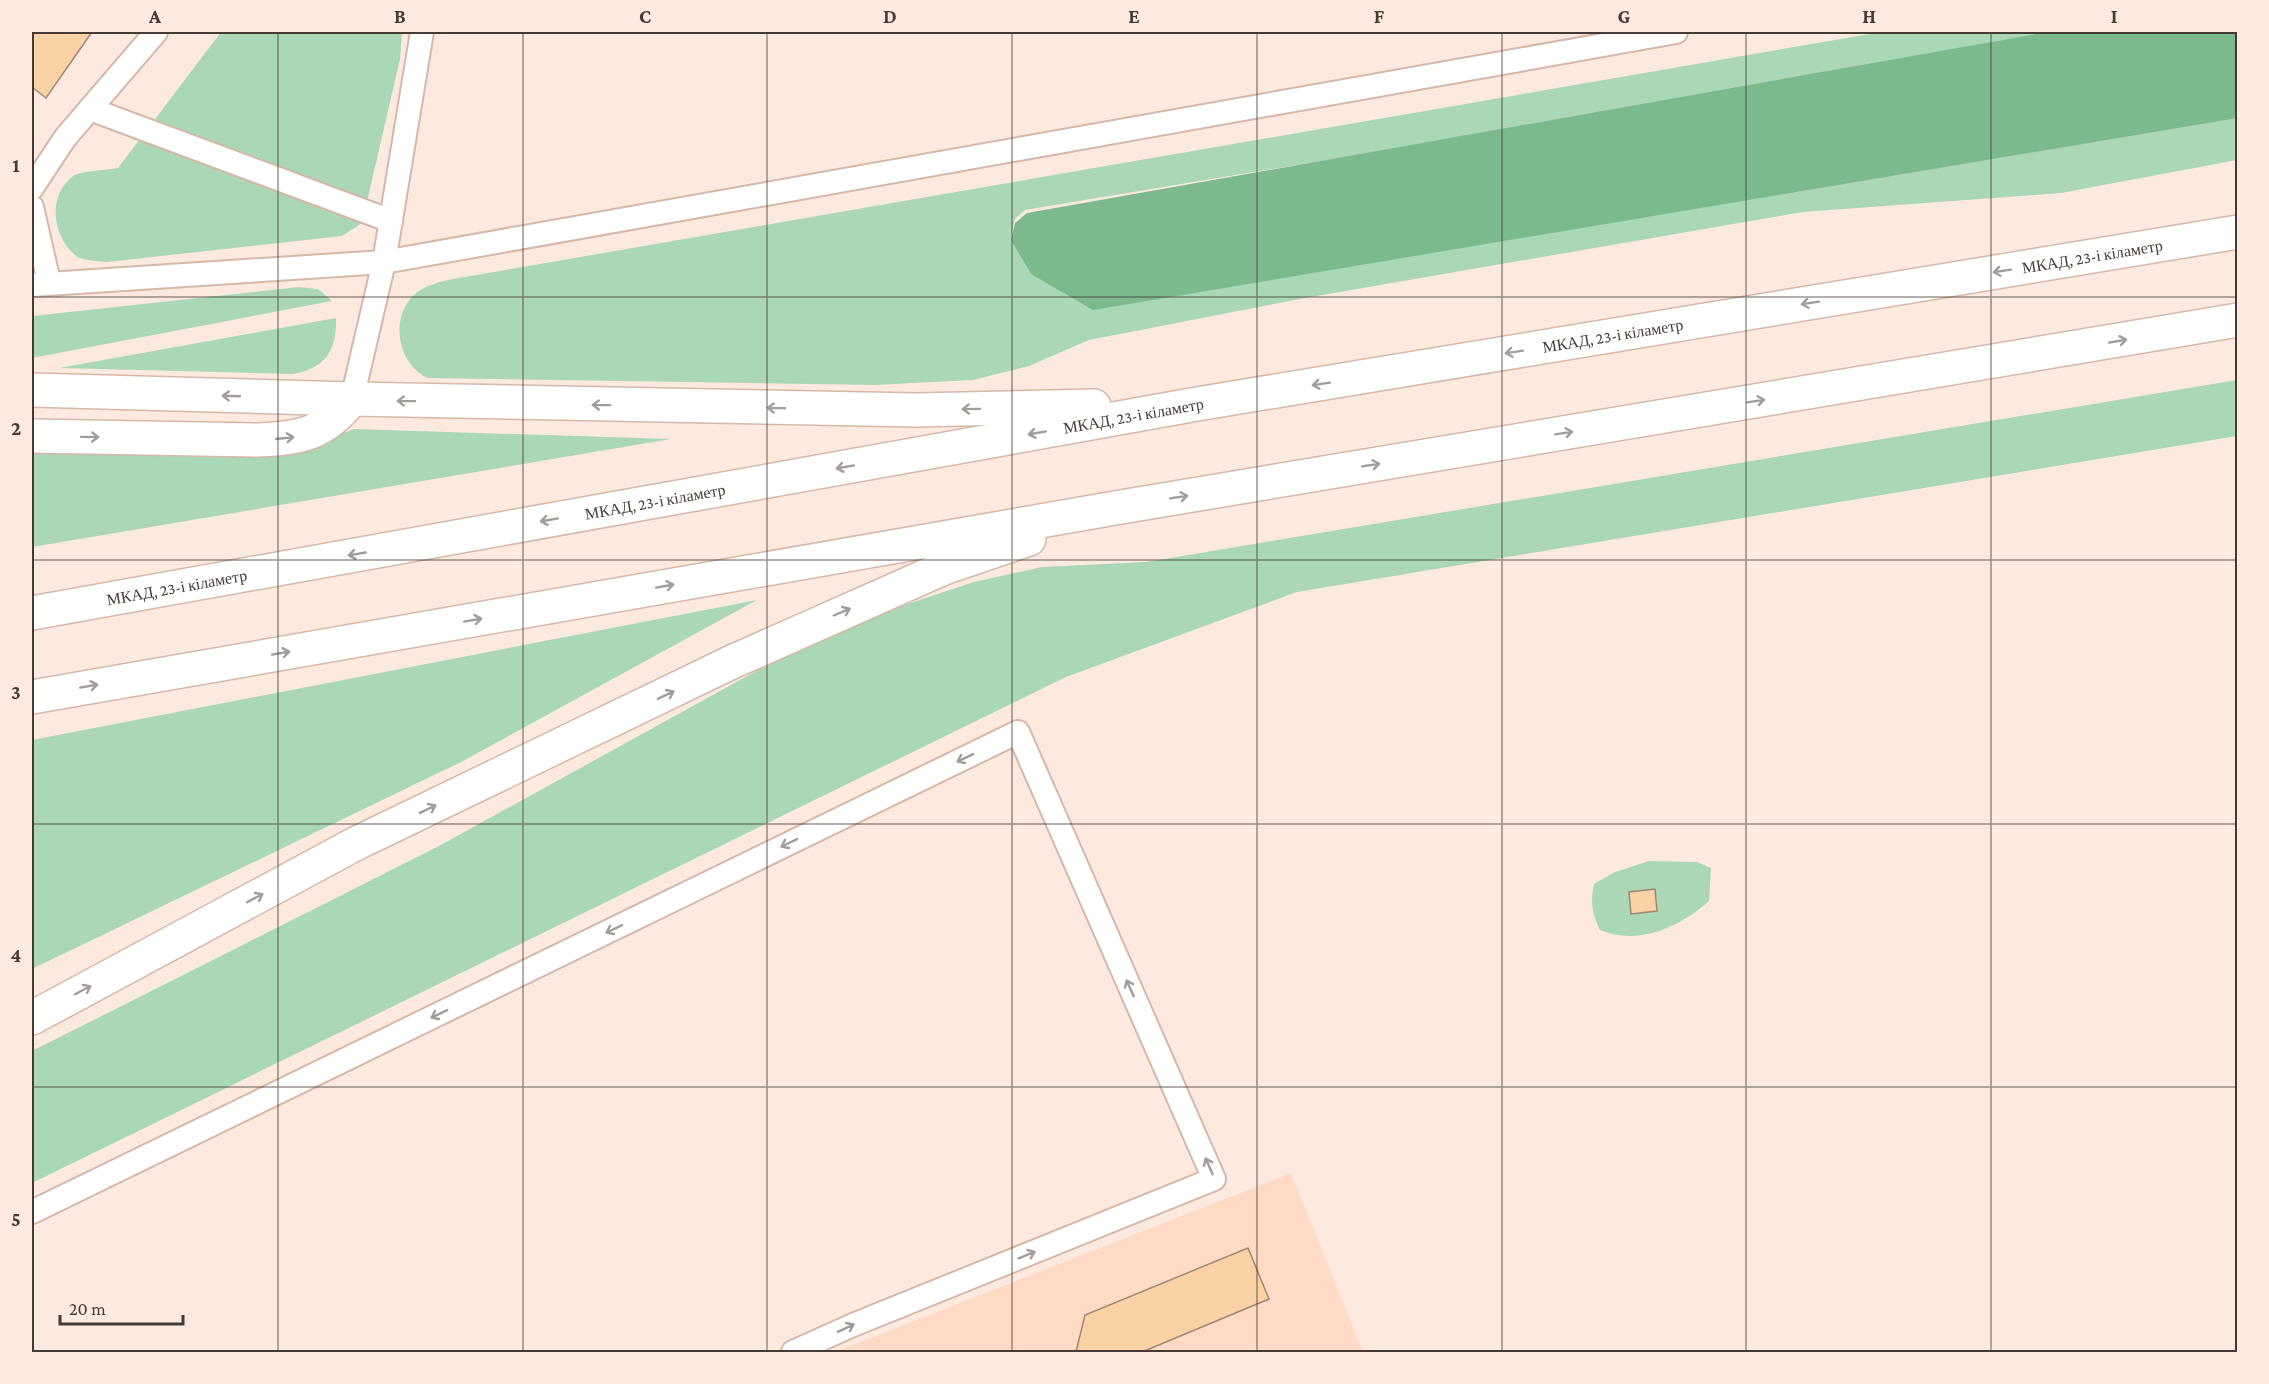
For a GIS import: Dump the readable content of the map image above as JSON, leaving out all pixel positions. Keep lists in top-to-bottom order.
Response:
{
  "streets": {
    "main road": ["МКАД, 23-і кіламетр"]
  },
  "scale_bar": "20 m",
  "grid": {
    "columns": [
      "A",
      "B",
      "C",
      "D",
      "E",
      "F",
      "G",
      "H",
      "I"
    ],
    "rows": [
      "1",
      "2",
      "3",
      "4",
      "5"
    ]
  }
}
